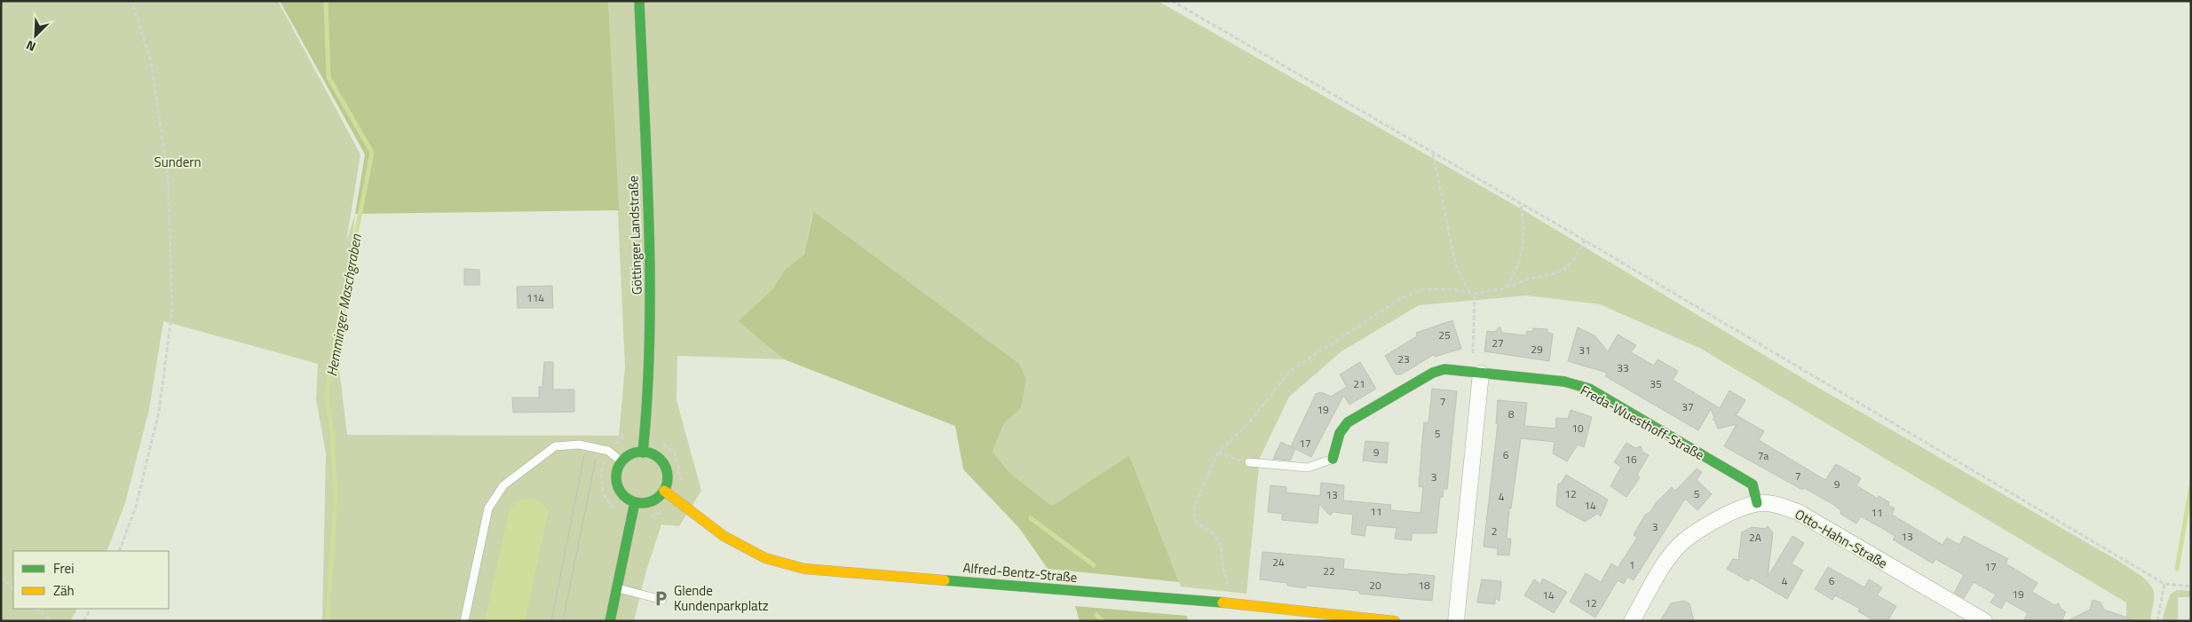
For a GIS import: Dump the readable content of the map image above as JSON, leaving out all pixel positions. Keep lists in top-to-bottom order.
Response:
{
  "streets": {
    "street": [
      "Göttinger Landstraße",
      "Freda-Wuesthoff-Straße",
      "Otto-Hahn-Straße",
      "Alfred-Bentz-Straße"
    ]
  },
  "crossings": [
    ["Göttinger Landstraße", "Alfred-Bentz-Straße"],
    ["Freda-Wuesthoff-Straße", "Otto-Hahn-Straße"]
  ],
  "water": ["Hemminger Maschgraben"],
  "parks": ["Sundern"],
  "places": {
    "parking": ["Glende Kundenparkplatz"]
  },
  "house_numbers": [
    "114",
    "25",
    "27",
    "29",
    "31",
    "23",
    "33",
    "21",
    "35",
    "7",
    "37",
    "19",
    "8",
    "10",
    "5",
    "17",
    "9",
    "6",
    "7a",
    "16",
    "7",
    "3",
    "9",
    "12",
    "5",
    "13",
    "4",
    "14",
    "11",
    "11",
    "3",
    "2",
    "13",
    "2A",
    "24",
    "1",
    "17",
    "22",
    "4",
    "6",
    "20",
    "18",
    "19",
    "14",
    "12"
  ],
  "legend": ["Frei", "Zäh"],
  "north": "bottom left"
}
